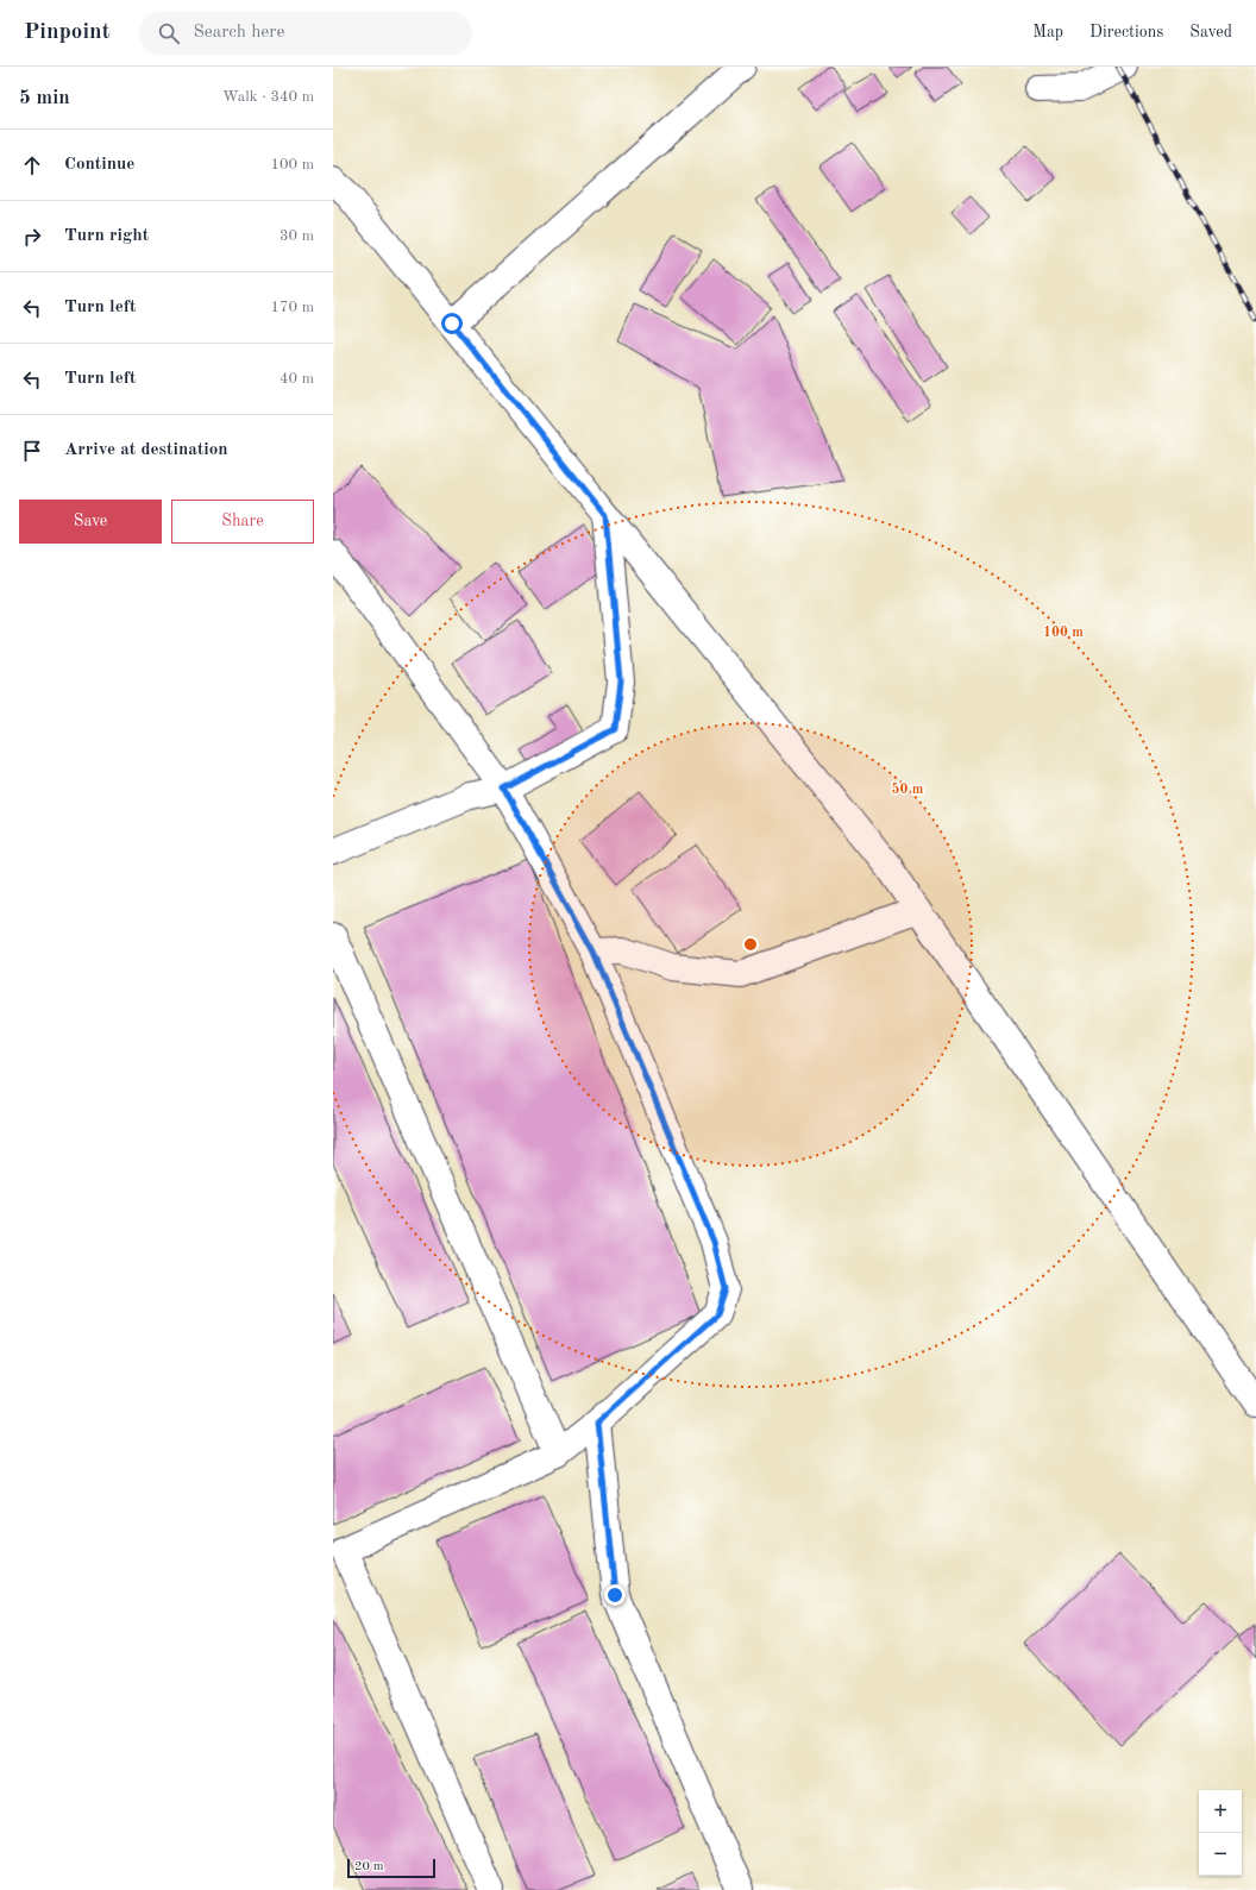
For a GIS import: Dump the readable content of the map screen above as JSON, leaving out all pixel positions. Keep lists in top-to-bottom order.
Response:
{
  "scale_bar": "20 m",
  "page": {
    "header": "Pinpoint",
    "search": "Search here",
    "nav": ["Map", "Directions", "Saved"],
    "heading": ["5 min", "Walk · 340 m"],
    "list": [
      ["Continue", "100 m"],
      ["Turn right", "30 m"],
      ["Turn left", "170 m"],
      ["Turn left", "40 m"],
      "Arrive at destination"
    ],
    "buttons": ["Save", "Share"],
    "map_buttons": ["+", "−"],
    "scale": "20 m"
  },
  "rings": ["100 m", "50 m"]
}
